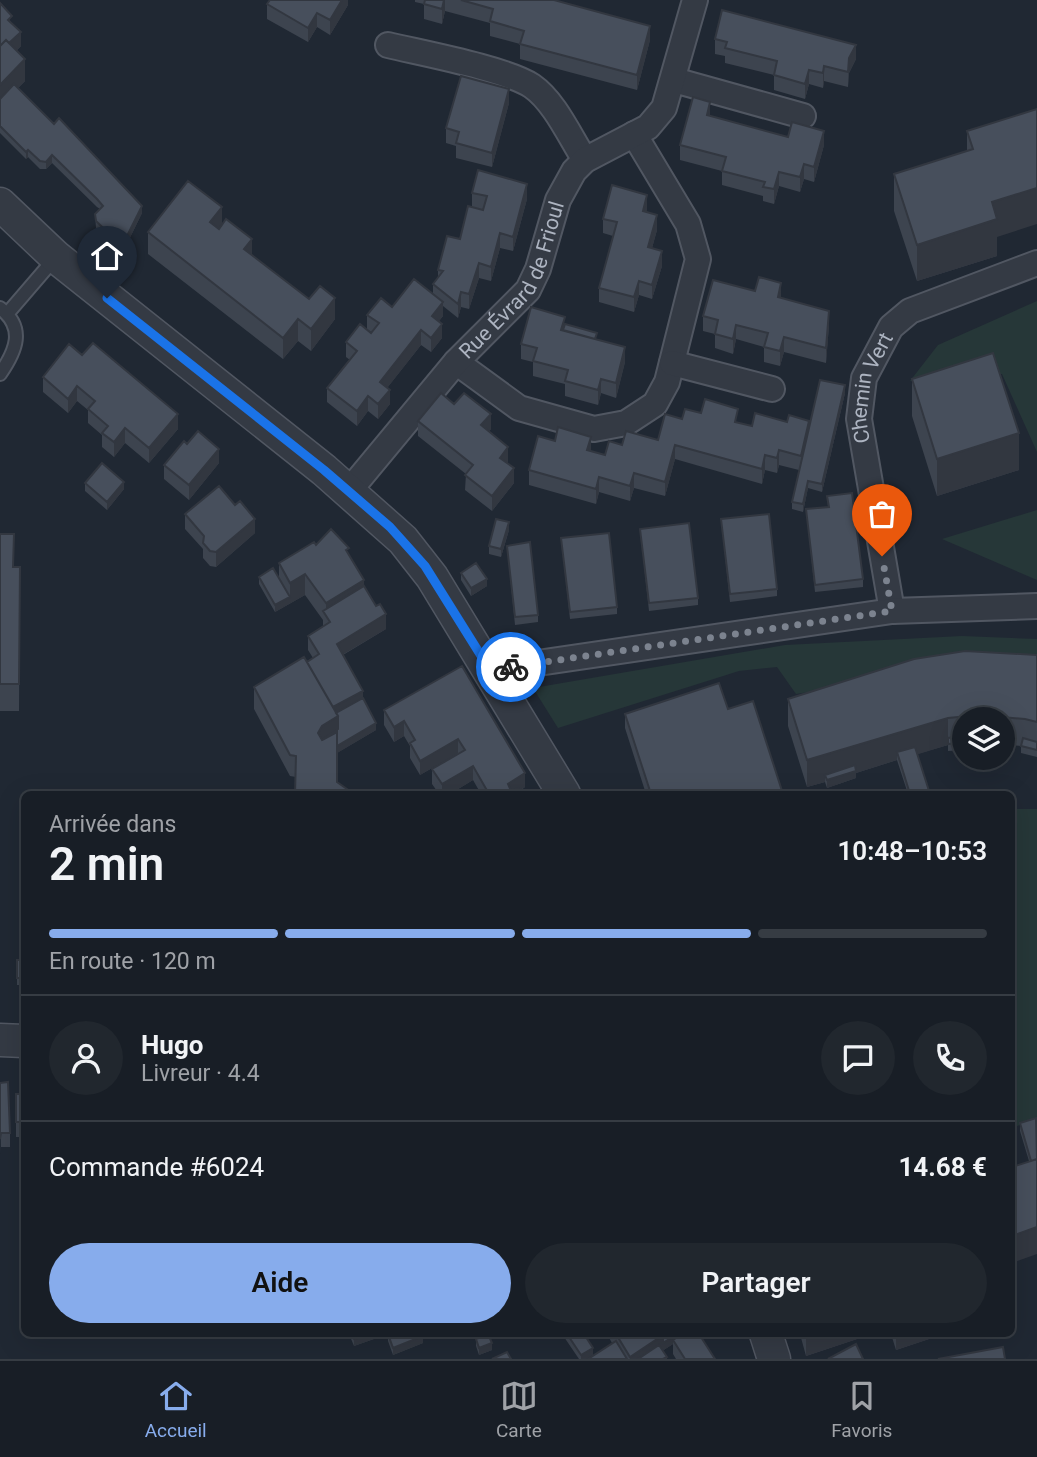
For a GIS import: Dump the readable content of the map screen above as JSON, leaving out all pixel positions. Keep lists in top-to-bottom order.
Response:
{
  "streets": {
    "street": ["Rue Évrard de Frioul", "Chemin Vert"]
  },
  "page": {
    "heading": ["2 min", "Arrivée dans", "10:48–10:53"],
    "panel": [
      "Hugo",
      "Livreur · 4.4",
      "Commande #6024",
      "14.68 €"
    ],
    "bar": "En route · 120 m",
    "buttons": ["Aide", "Partager"],
    "tabs": ["Accueil", "Carte", "Favoris"]
  }
}
